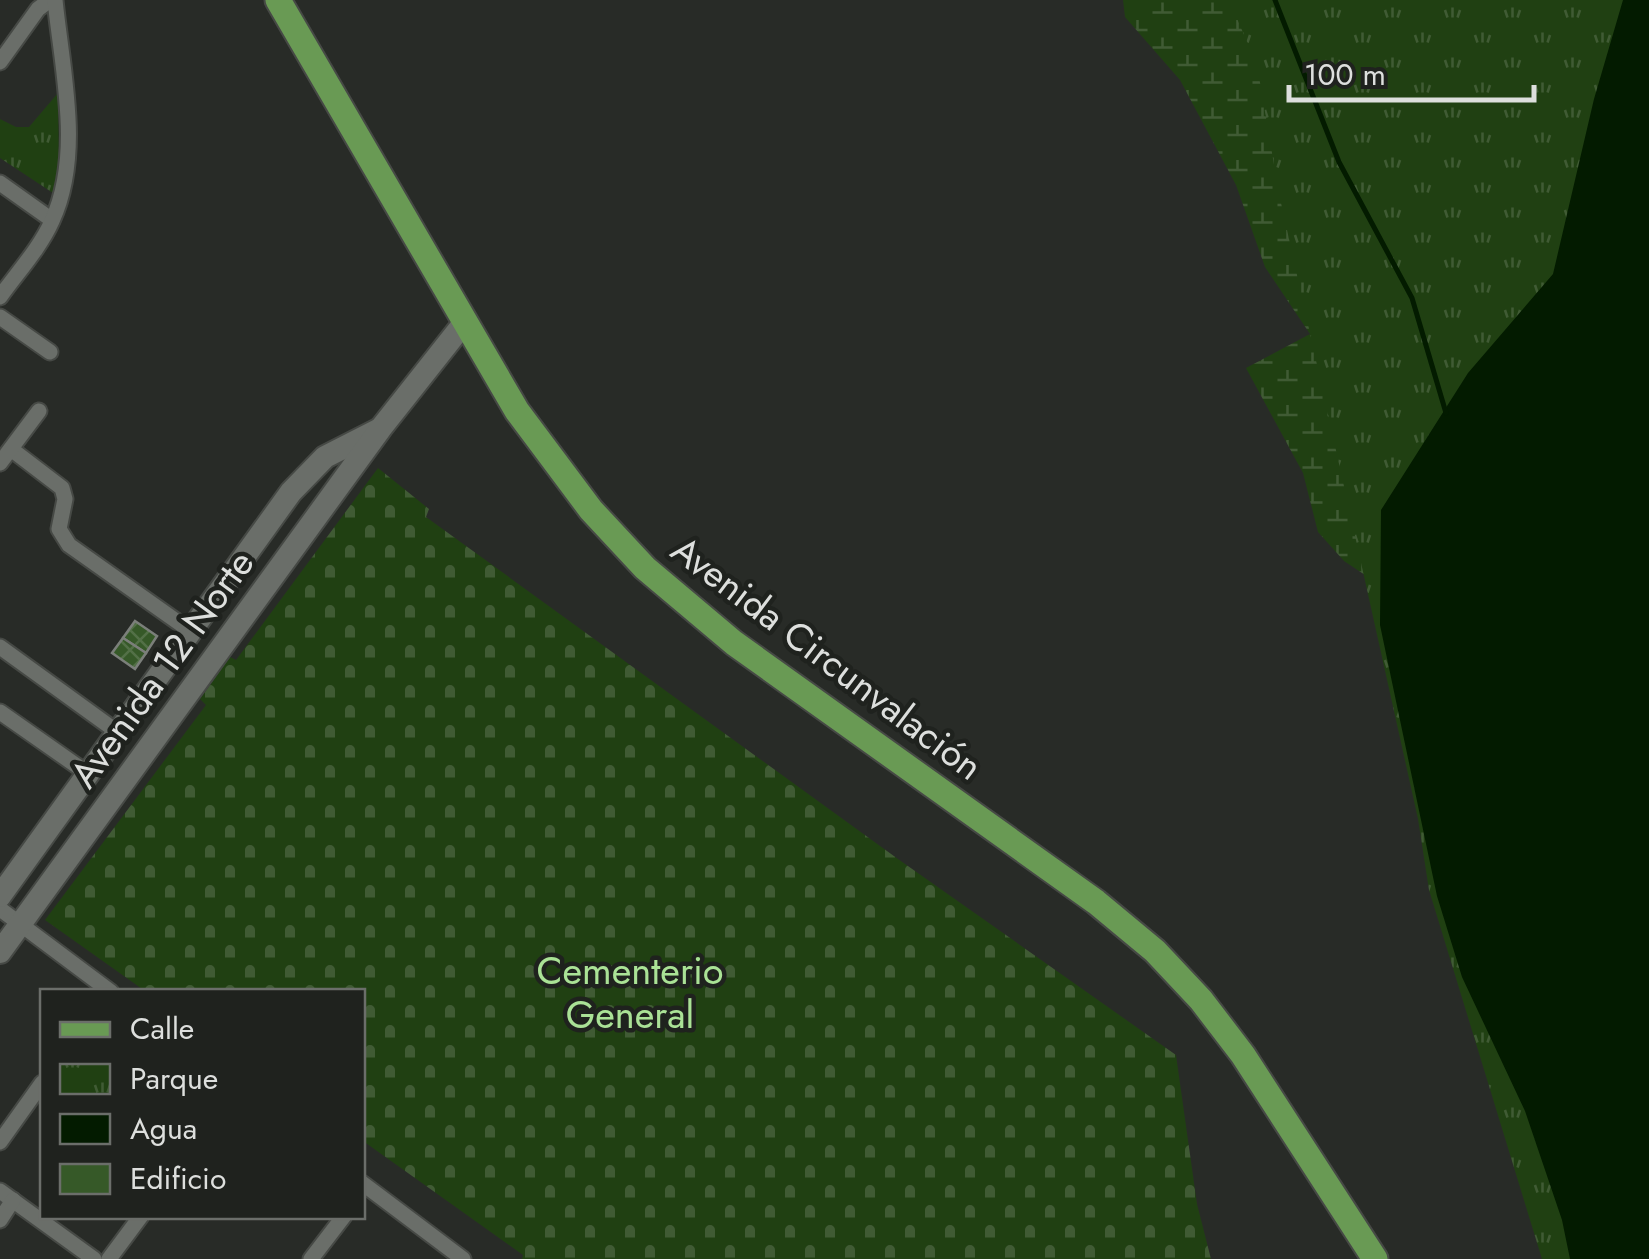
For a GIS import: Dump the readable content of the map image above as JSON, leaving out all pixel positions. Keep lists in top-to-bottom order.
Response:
{
  "streets": {
    "main road": ["Avenida Circunvalación", "Avenida 12 Norte"]
  },
  "crossings": [
    ["Avenida Circunvalación", "Avenida 12 Norte"]
  ],
  "parks": ["Cementerio General"],
  "legend": [
    "Calle",
    "Parque",
    "Agua",
    "Edificio"
  ],
  "scale_bar": "100 m"
}
